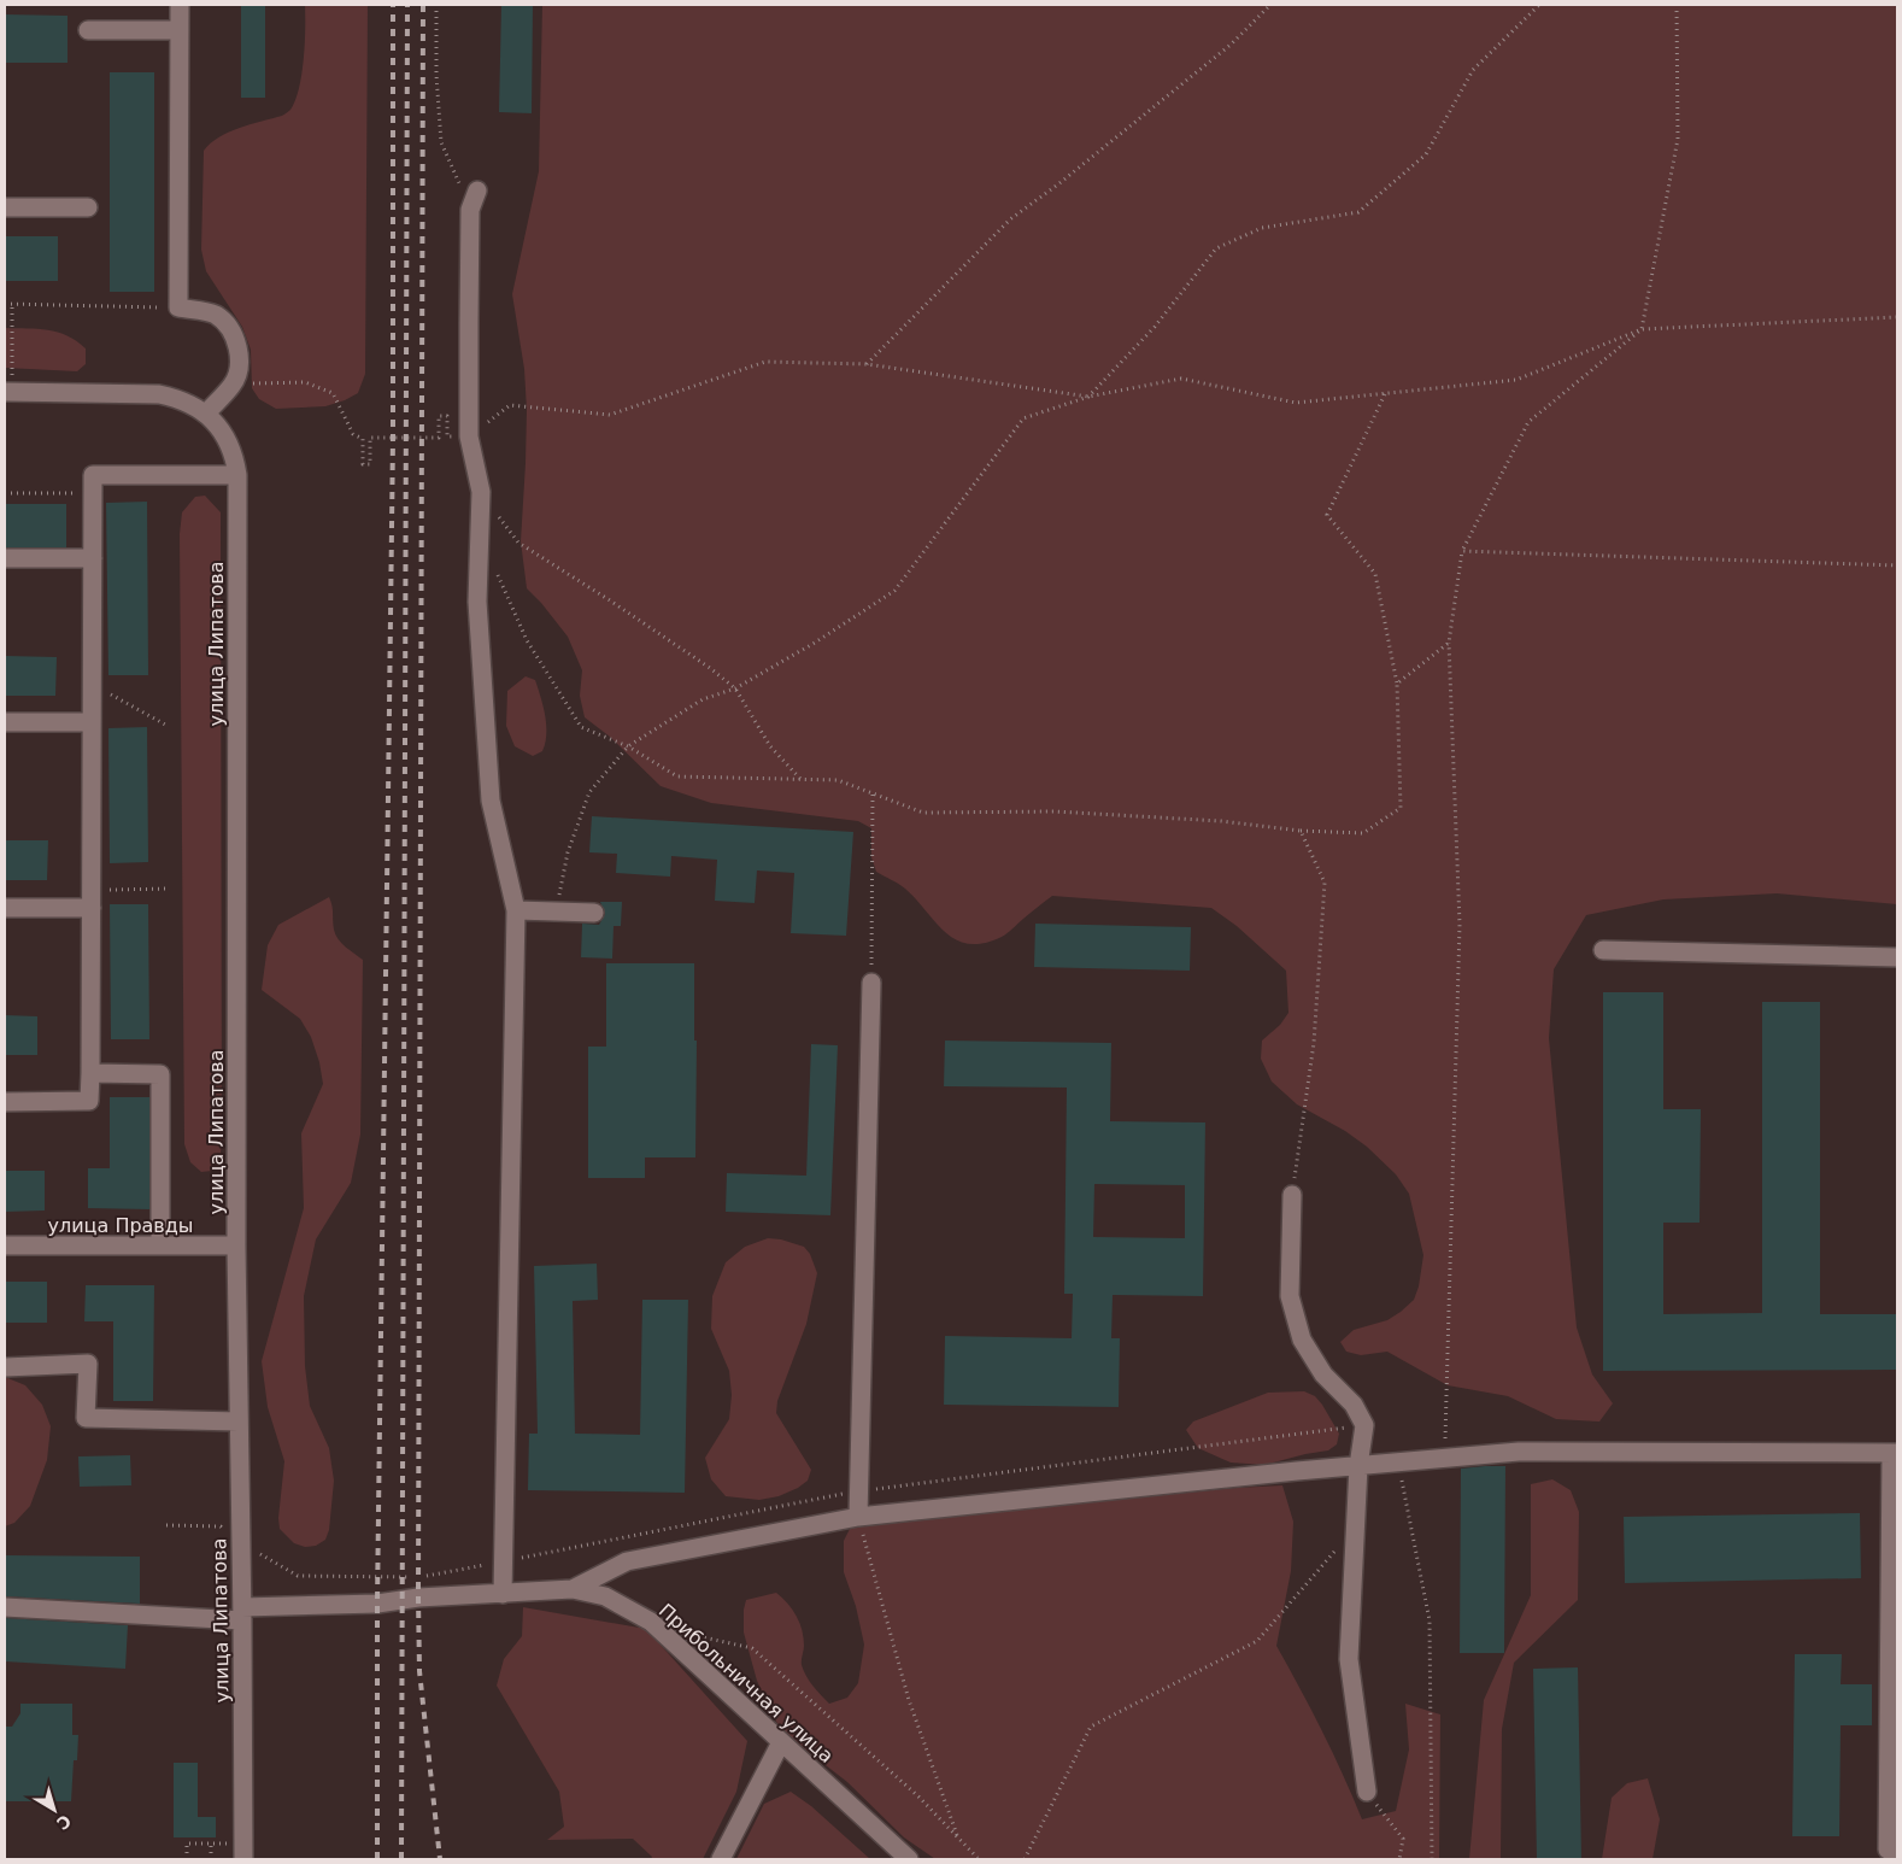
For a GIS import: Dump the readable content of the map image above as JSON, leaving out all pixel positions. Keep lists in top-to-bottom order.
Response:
{
  "streets": {
    "street": ["улица Липатова", "улица Правды", "Прибольничная улица"]
  },
  "crossings": [
    ["улица Липатова", "улица Правды"],
    ["улица Липатова", "Прибольничная улица"]
  ],
  "north": "bottom right"
}
